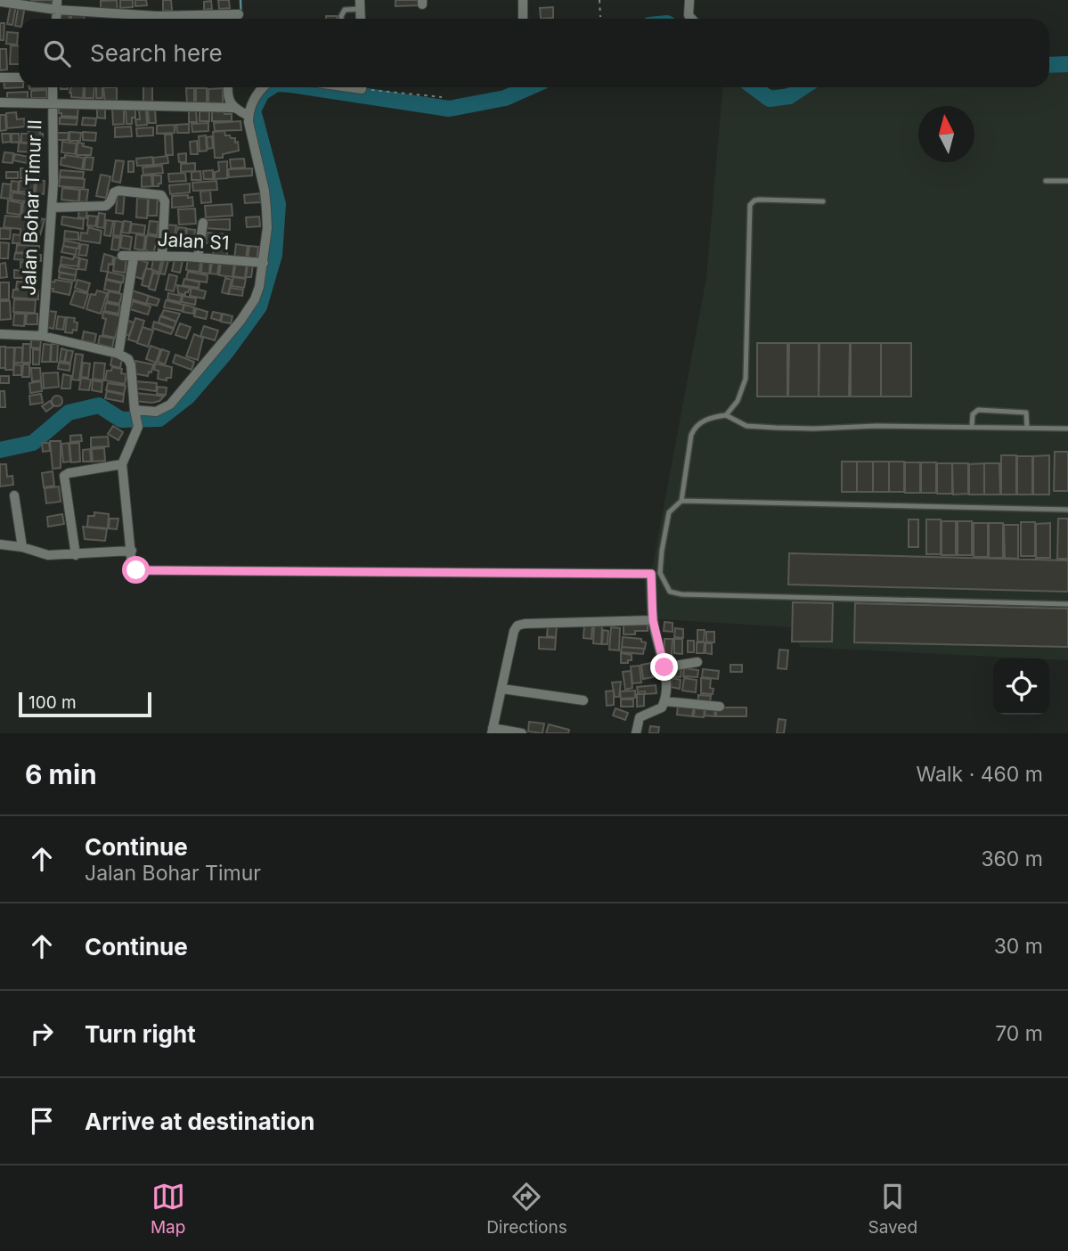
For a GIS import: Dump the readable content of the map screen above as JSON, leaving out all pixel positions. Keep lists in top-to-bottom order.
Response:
{
  "streets": {
    "street": ["Jalan Bohar Timur II", "Jalan S1"]
  },
  "scale_bar": "100 m",
  "north": "top",
  "page": {
    "search": "Search here",
    "scale": "100 m",
    "heading": ["6 min", "Walk · 460 m"],
    "list": [
      ["Continue", "Jalan Bohar Timur", "360 m"],
      ["Continue", "30 m"],
      ["Turn right", "70 m"],
      "Arrive at destination"
    ],
    "nav": ["Map", "Directions", "Saved"]
  }
}
